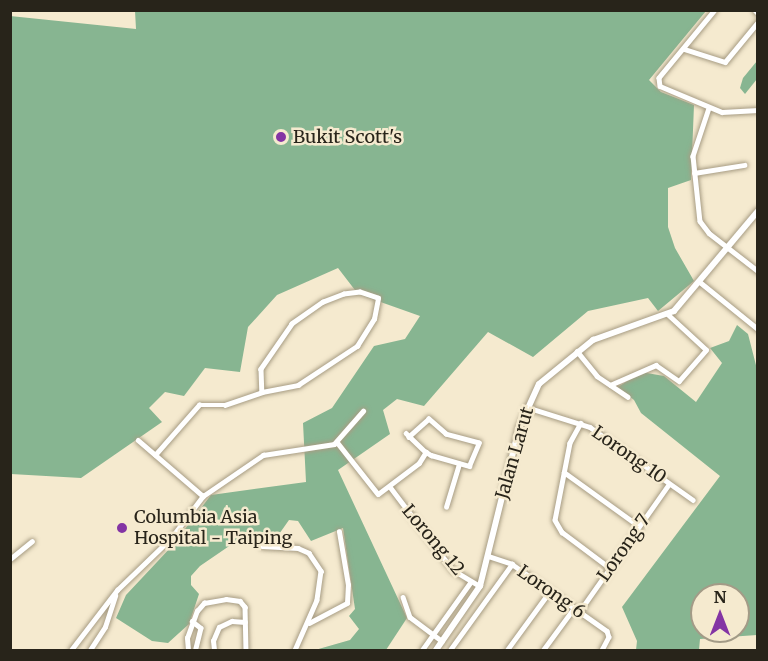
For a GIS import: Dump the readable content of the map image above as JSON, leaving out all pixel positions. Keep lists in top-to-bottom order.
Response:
{
  "streets": {
    "main road": ["Jalan Larut"],
    "street": [
      "Lorong 10",
      "Lorong 12",
      "Lorong 7",
      "Lorong 6"
    ]
  },
  "crossings": [
    ["Jalan Larut", "Lorong 10"],
    ["Jalan Larut", "Lorong 12"],
    ["Jalan Larut", "Lorong 6"],
    ["Lorong 10", "Lorong 7"],
    ["Lorong 7", "Lorong 6"]
  ],
  "places": ["Bukit Scott's", "Columbia Asia Hospital - Taiping"],
  "north": "top"
}
